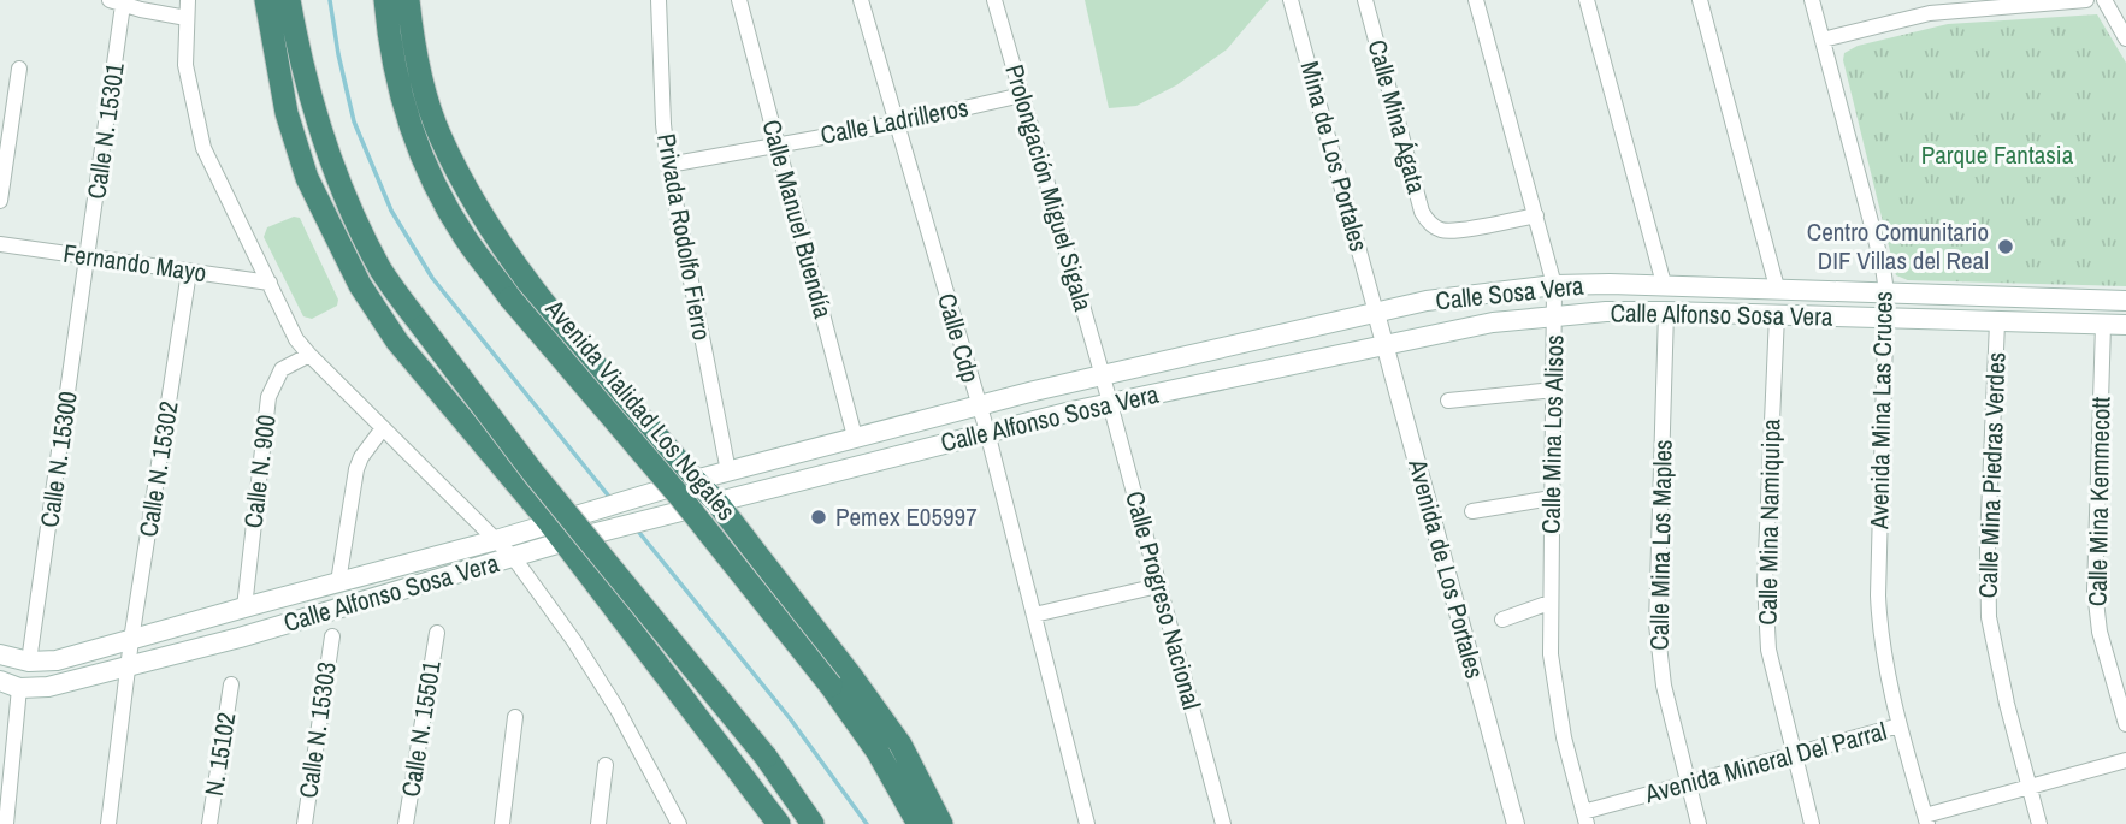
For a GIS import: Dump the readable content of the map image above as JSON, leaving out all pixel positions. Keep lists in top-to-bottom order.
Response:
{
  "streets": {
    "highway": ["Avenida Vialidad Los Nogales"],
    "main road": ["Calle Sosa Vera", "Calle Alfonso Sosa Vera"],
    "street": [
      "Calle Mina Ágata",
      "Calle Ladrilleros",
      "Calle N. 15301",
      "Mina de Los Portales",
      "Prolongación Miguel Sigala",
      "Calle Manuel Buendía",
      "Privada Rodolfo Fierro",
      "Fernando Mayo",
      "Calle Cdp",
      "Avenida Mina Las Cruces",
      "Calle Mina Los Alisos",
      "Calle N. 15300",
      "Calle N. 15302",
      "Calle N. 900",
      "Calle Mina Piedras Verdes",
      "Calle Mina Kemmecott",
      "Calle Mina Namiquipa",
      "Calle Mina Los Maples",
      "Avenida de Los Portales",
      "Calle Progreso Nacional",
      "Calle N. 15501",
      "Calle N. 15303",
      "N. 15102",
      "Avenida Mineral Del Parral"
    ]
  },
  "crossings": [
    ["Calle Mina Ágata", "Calle Mina Los Alisos"],
    ["Calle Ladrilleros", "Prolongación Miguel Sigala"],
    ["Calle Ladrilleros", "Calle Manuel Buendía"],
    ["Calle Ladrilleros", "Privada Rodolfo Fierro"],
    ["Calle Ladrilleros", "Calle Cdp"],
    ["Calle N. 15301", "Fernando Mayo"],
    ["Calle N. 15301", "Calle N. 15300"],
    ["Mina de Los Portales", "Calle Sosa Vera"],
    ["Mina de Los Portales", "Avenida de Los Portales"],
    ["Prolongación Miguel Sigala", "Calle Sosa Vera"],
    ["Prolongación Miguel Sigala", "Calle Alfonso Sosa Vera"],
    ["Prolongación Miguel Sigala", "Calle Progreso Nacional"],
    ["Calle Manuel Buendía", "Calle Alfonso Sosa Vera"],
    ["Privada Rodolfo Fierro", "Calle Alfonso Sosa Vera"],
    ["Fernando Mayo", "Calle N. 15300"],
    ["Fernando Mayo", "Calle N. 15302"],
    ["Calle Sosa Vera", "Calle Alfonso Sosa Vera"],
    ["Calle Sosa Vera", "Avenida Mina Las Cruces"],
    ["Calle Sosa Vera", "Calle Mina Los Alisos"],
    ["Calle Sosa Vera", "Avenida de Los Portales"],
    ["Calle Sosa Vera", "Calle Progreso Nacional"],
    ["Calle Alfonso Sosa Vera", "Calle Cdp"],
    ["Calle Alfonso Sosa Vera", "Avenida Mina Las Cruces"],
    ["Calle Alfonso Sosa Vera", "Calle Mina Los Alisos"],
    ["Calle Alfonso Sosa Vera", "Calle N. 15300"],
    ["Calle Alfonso Sosa Vera", "Calle N. 15302"],
    ["Calle Alfonso Sosa Vera", "Calle N. 900"],
    ["Calle Alfonso Sosa Vera", "Calle Mina Piedras Verdes"],
    ["Calle Alfonso Sosa Vera", "Calle Mina Kemmecott"],
    ["Calle Alfonso Sosa Vera", "Calle Mina Namiquipa"],
    ["Calle Alfonso Sosa Vera", "Calle Mina Los Maples"],
    ["Calle Alfonso Sosa Vera", "Avenida de Los Portales"],
    ["Calle Alfonso Sosa Vera", "Calle Progreso Nacional"],
    ["Avenida Mina Las Cruces", "Avenida Mineral Del Parral"],
    ["Calle Mina Los Alisos", "Avenida Mineral Del Parral"],
    ["Calle Mina Namiquipa", "Avenida Mineral Del Parral"],
    ["Calle Mina Los Maples", "Avenida Mineral Del Parral"]
  ],
  "parks": ["Parque Fantasia"],
  "places": ["Centro Comunitario DIF Villas del Real", "Pemex E05997"]
}
